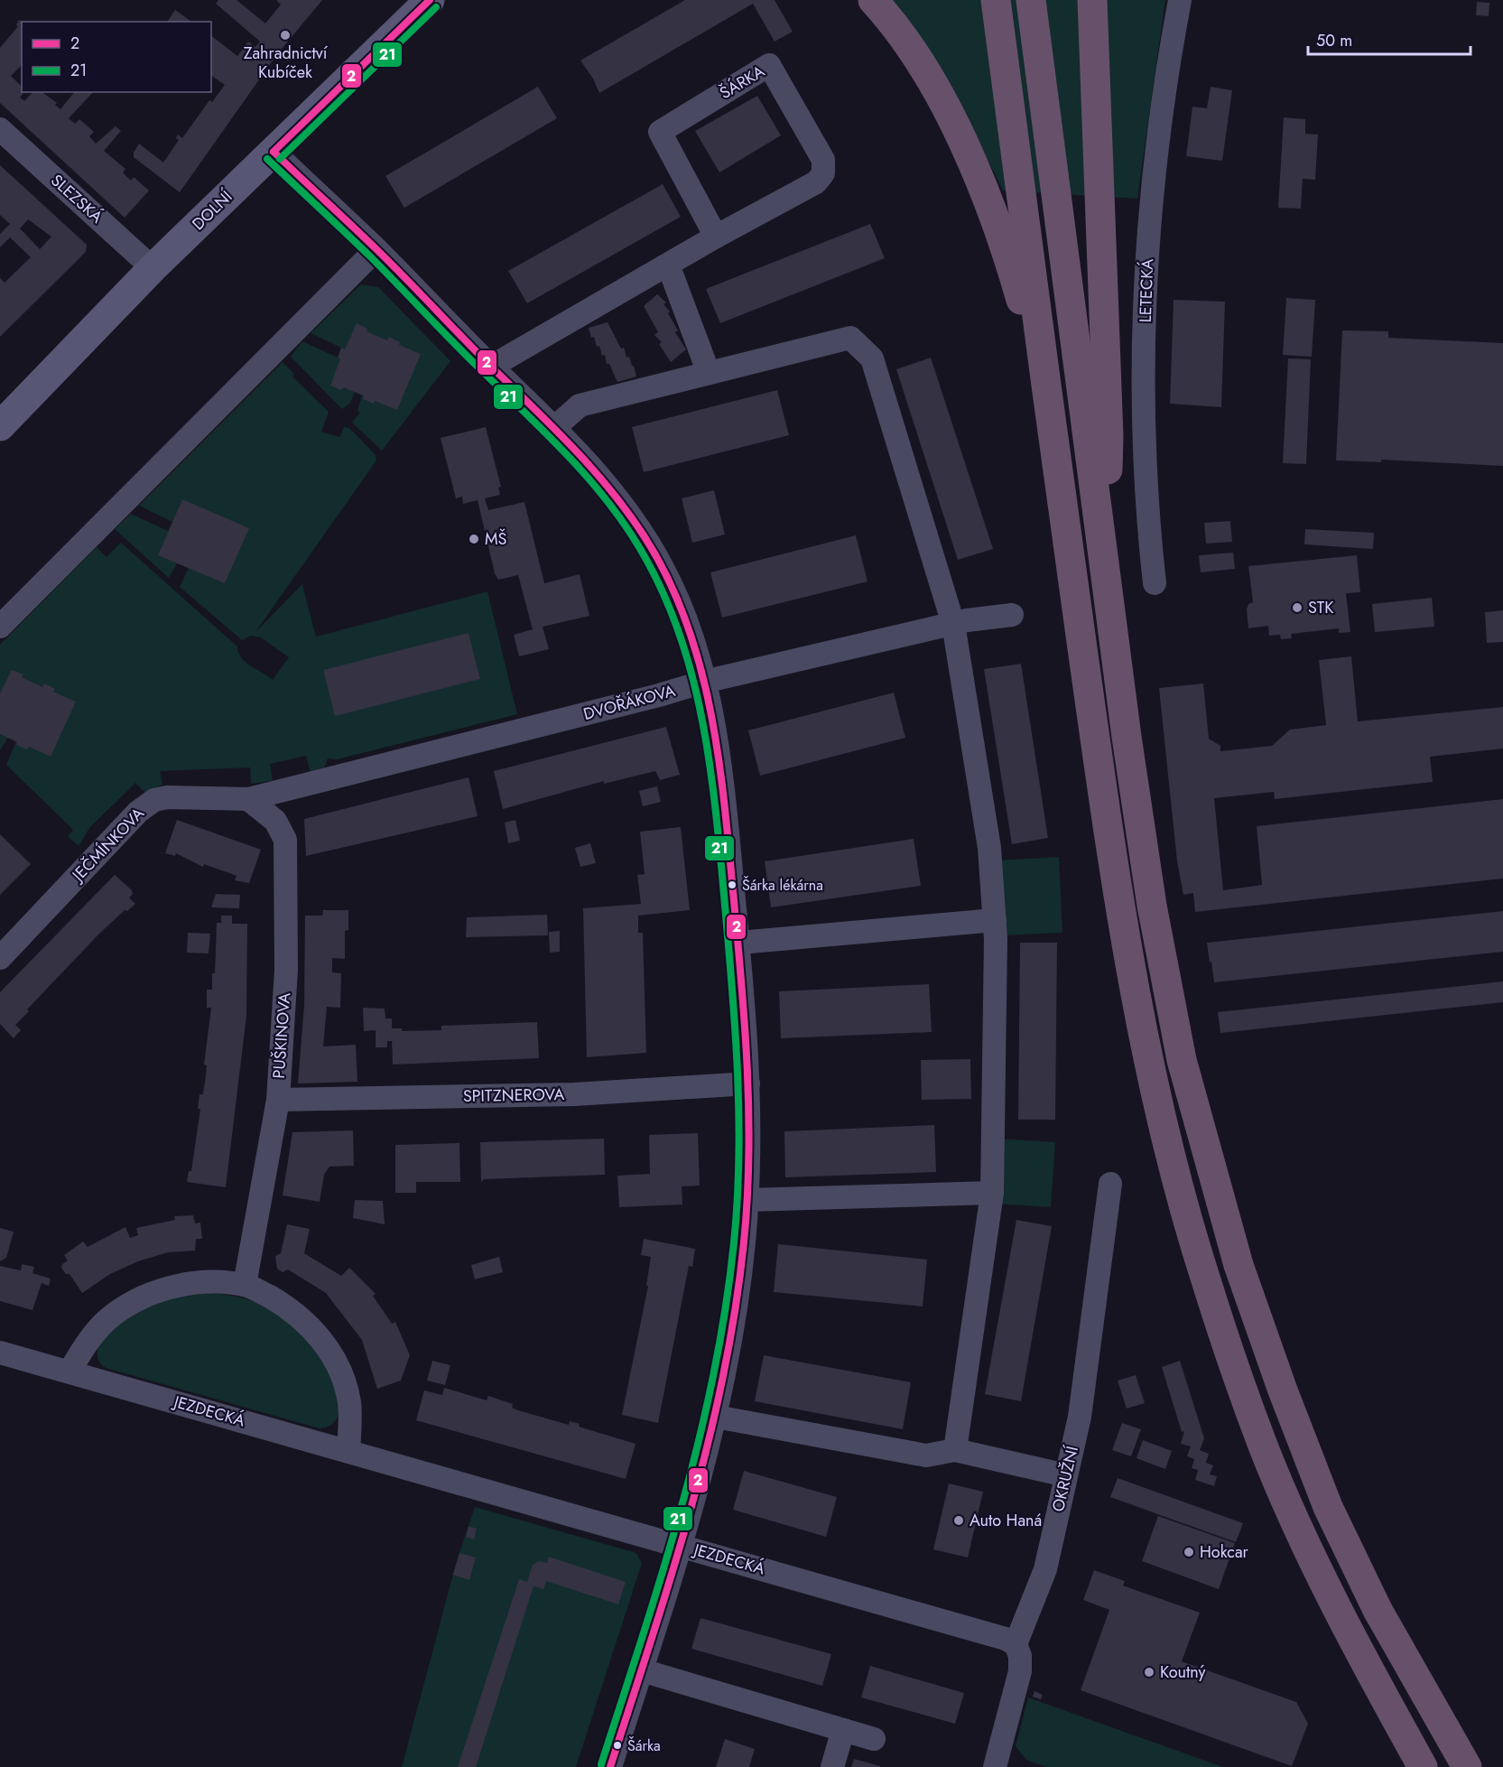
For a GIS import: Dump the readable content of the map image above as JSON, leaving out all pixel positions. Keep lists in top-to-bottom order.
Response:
{
  "streets": {
    "main road": ["DOLNÍ"],
    "street": [
      "ŠÁRKA",
      "SLEZSKÁ",
      "LETECKÁ",
      "DVOŘÁKOVA",
      "JEČMÍNKOVA",
      "PUŠKINOVA",
      "SPITZNEROVA",
      "JEZDECKÁ",
      "OKRUŽNÍ"
    ]
  },
  "crossings": [
    ["SLEZSKÁ", "DOLNÍ"],
    ["DVOŘÁKOVA", "JEČMÍNKOVA"],
    ["DVOŘÁKOVA", "PUŠKINOVA"],
    ["JEČMÍNKOVA", "PUŠKINOVA"],
    ["PUŠKINOVA", "SPITZNEROVA"],
    ["JEZDECKÁ", "OKRUŽNÍ"]
  ],
  "places": [
    "Zahradnictví Kubíček",
    "MŠ",
    "STK",
    "Šárka lékárna",
    "Auto Haná",
    "Hokcar",
    "Koutný",
    "Šárka"
  ],
  "lines": ["transit line 2", "transit line 21"],
  "legend": ["2", "21"],
  "scale_bar": "50 m"
}
